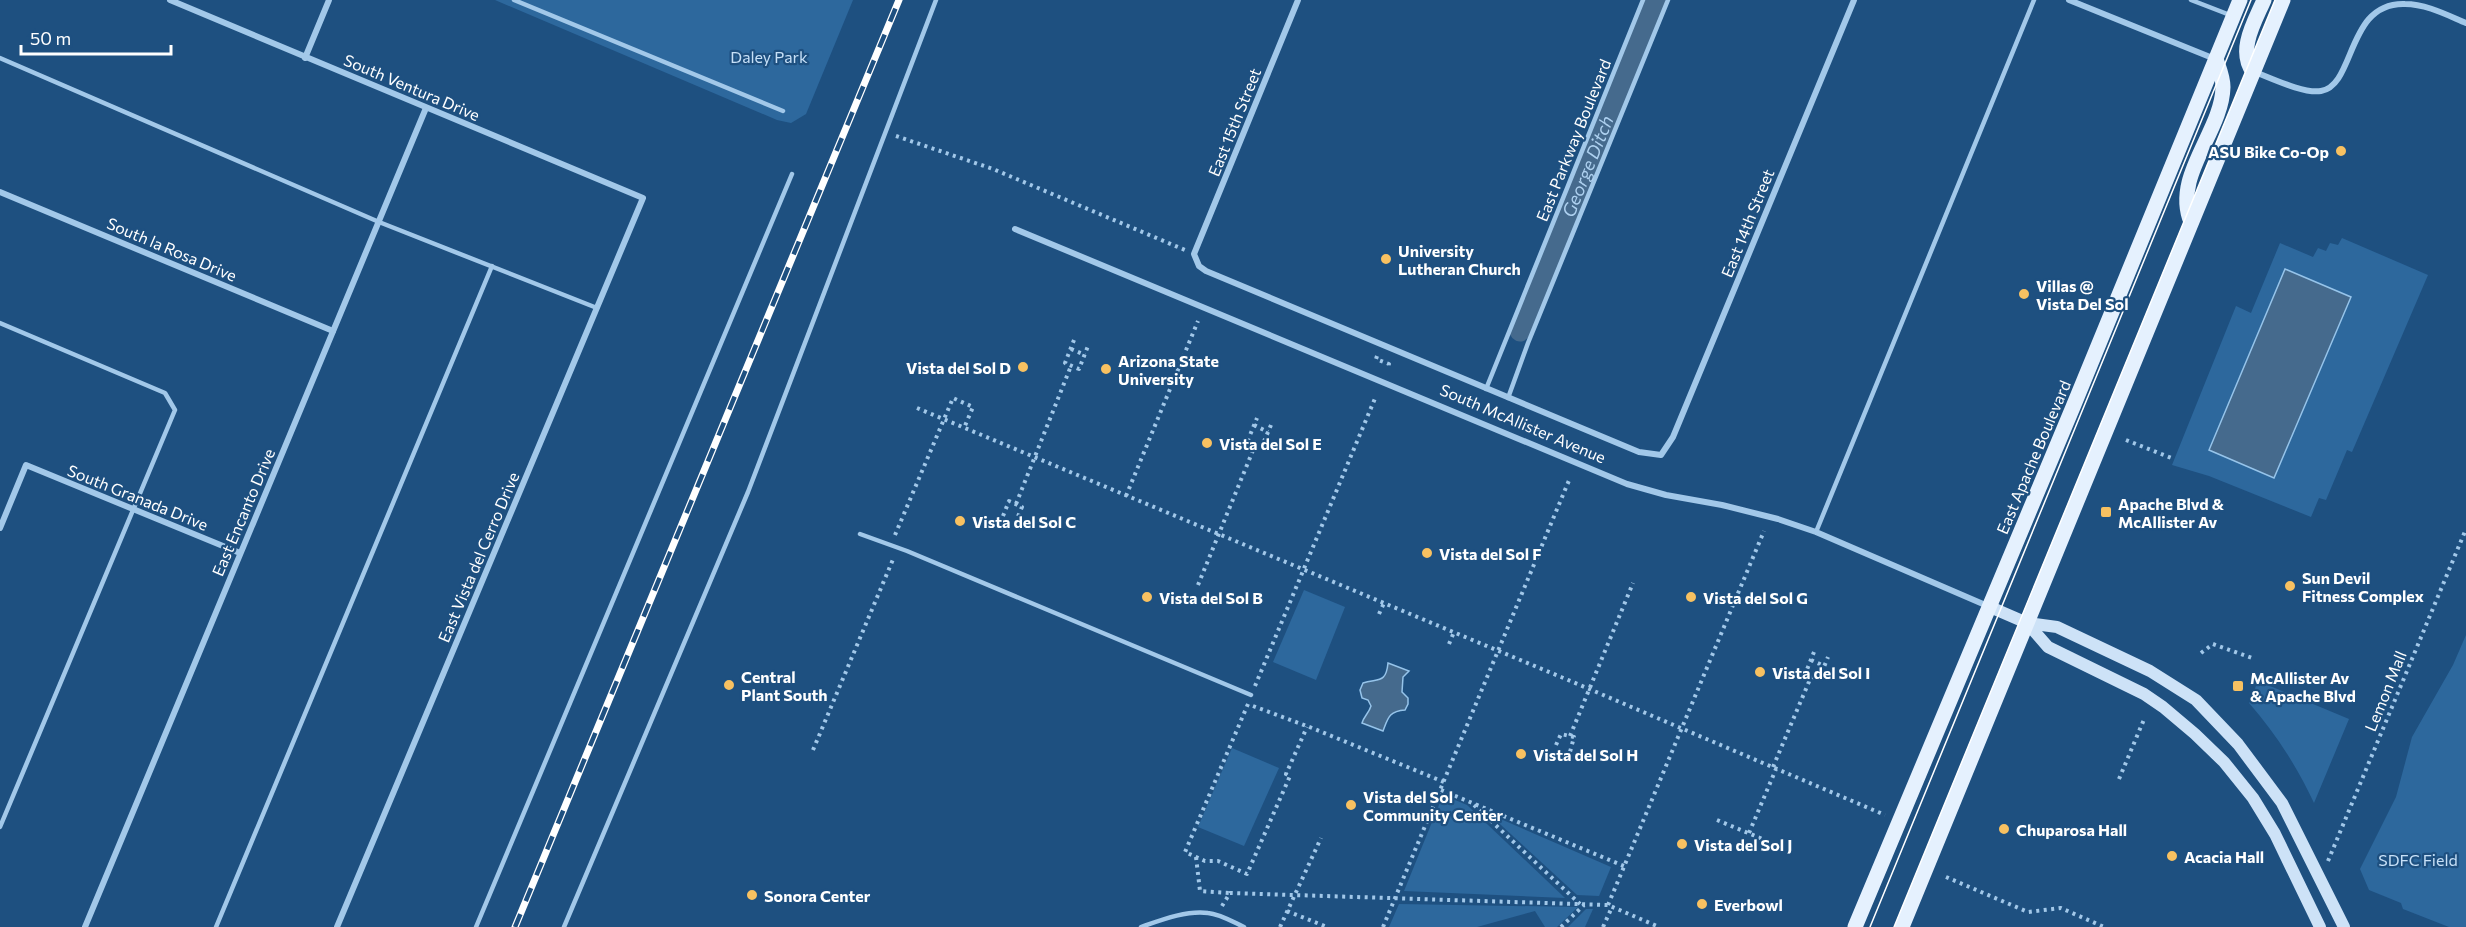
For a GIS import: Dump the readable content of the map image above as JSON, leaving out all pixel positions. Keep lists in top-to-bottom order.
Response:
{
  "streets": {
    "main road": ["East Apache Boulevard"],
    "street": [
      "South Ventura Drive",
      "East 15th Street",
      "East 14th Street",
      "South la Rosa Drive",
      "South McAllister Avenue",
      "South Granada Drive",
      "East Encanto Drive",
      "East Vista del Cerro Drive"
    ],
    "lane": ["East Parkway Boulevard"],
    "path": ["Lemon Mall"]
  },
  "crossings": [
    ["South Ventura Drive", "East Encanto Drive"],
    ["South Ventura Drive", "East Vista del Cerro Drive"],
    ["East 15th Street", "South McAllister Avenue"],
    ["East Parkway Boulevard", "South McAllister Avenue"],
    ["East 14th Street", "South McAllister Avenue"],
    ["South la Rosa Drive", "East Encanto Drive"],
    ["South McAllister Avenue", "East Apache Boulevard"],
    ["South Granada Drive", "East Encanto Drive"]
  ],
  "water": ["George Ditch"],
  "parks": ["Daley Park", "SDFC Field"],
  "places": {
    "other": [
      "ASU Bike Co-Op",
      "University Lutheran Church",
      "Villas @ Vista Del Sol",
      "Vista del Sol D",
      "Arizona State University",
      "Vista del Sol E",
      "Vista del Sol C",
      "Vista del Sol F",
      "Sun Devil Fitness Complex",
      "Vista del Sol B",
      "Vista del Sol G",
      "Vista del Sol I",
      "Central Plant South",
      "Vista del Sol H",
      "Vista del Sol Community Center",
      "Chuparosa Hall",
      "Vista del Sol J",
      "Acacia Hall",
      "Sonora Center",
      "Everbowl"
    ],
    "transit": ["Apache Blvd & McAllister Av", "McAllister Av & Apache Blvd"]
  },
  "scale_bar": "50 m"
}
